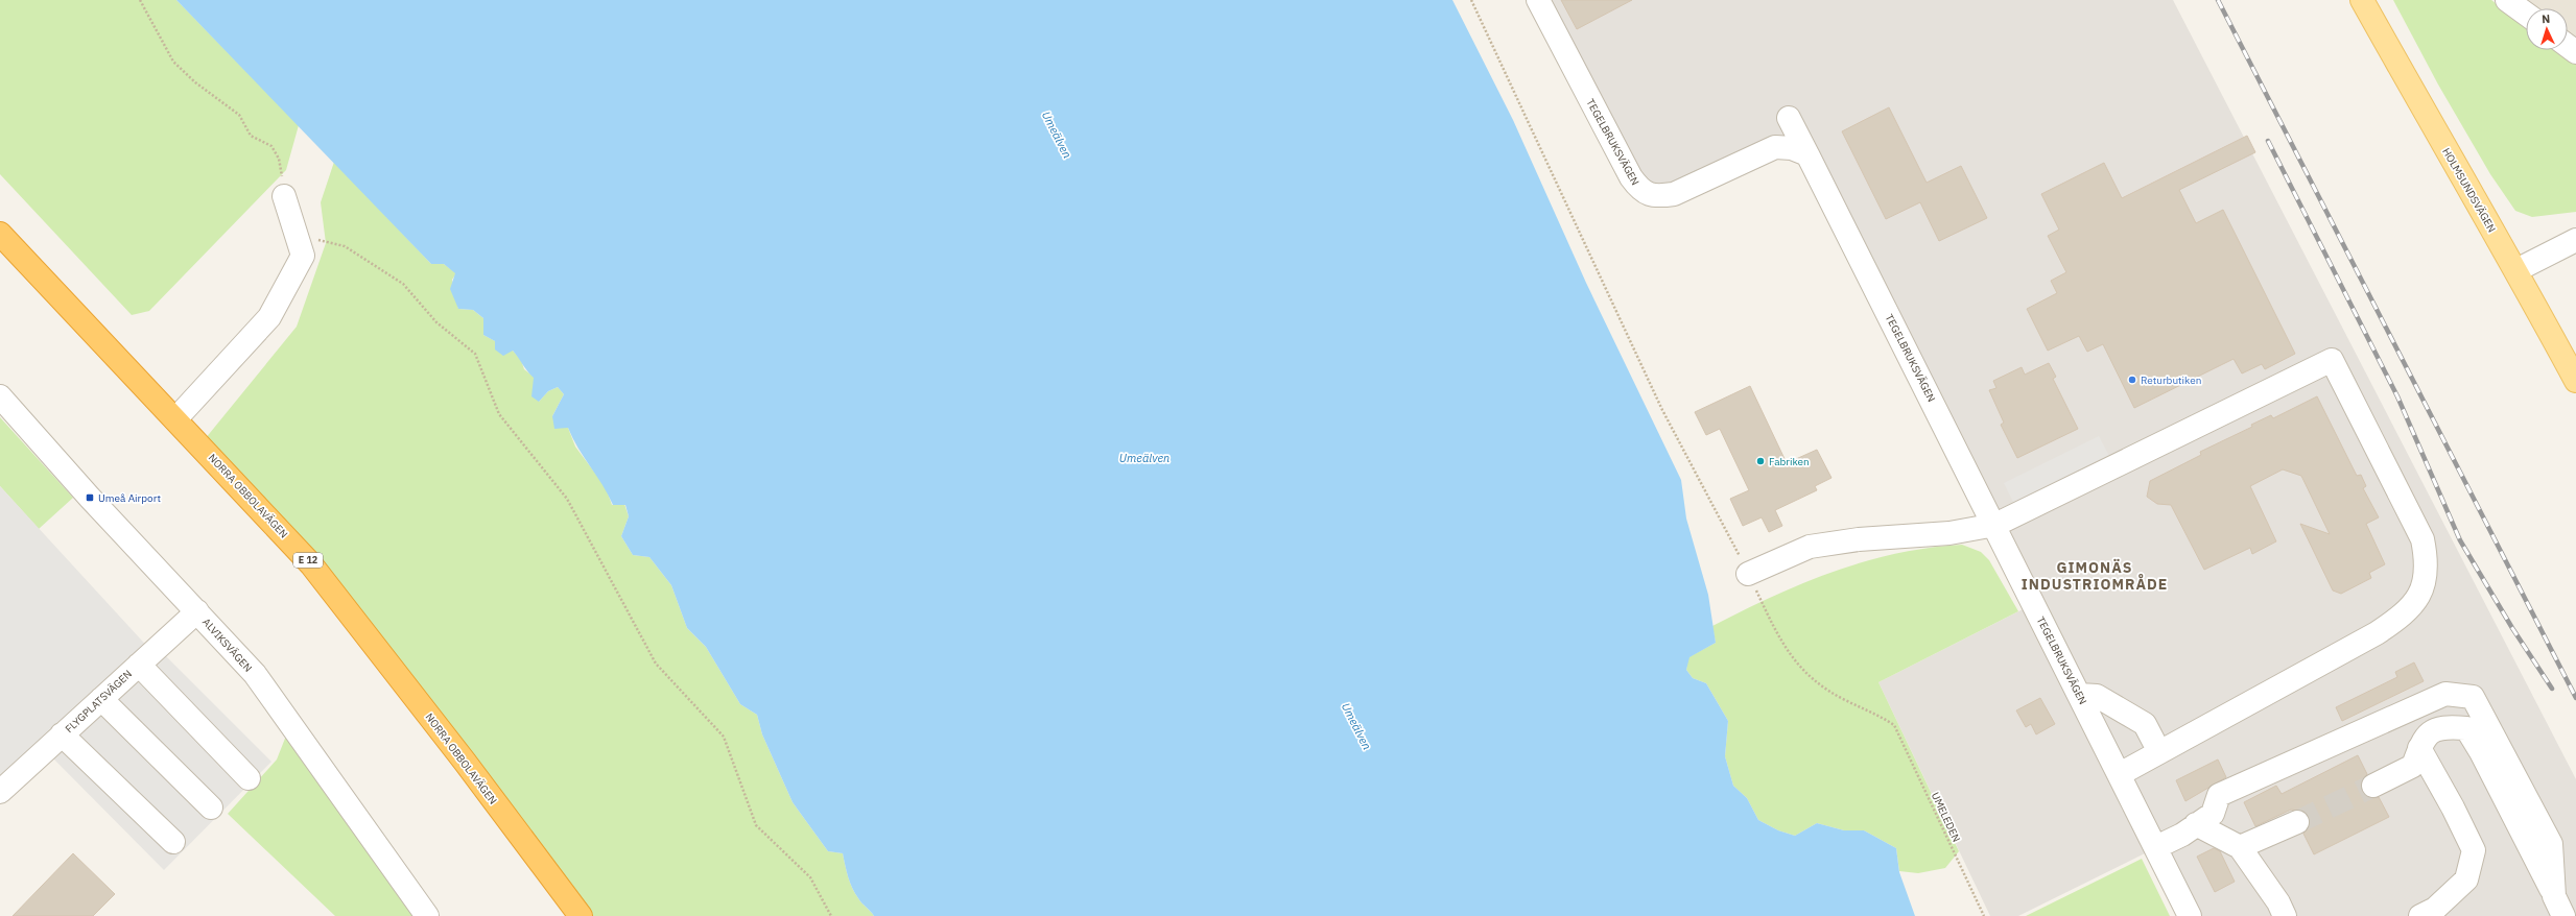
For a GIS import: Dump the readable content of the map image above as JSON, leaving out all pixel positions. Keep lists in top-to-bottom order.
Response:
{
  "streets": {
    "highway": ["NORRA OBBOLAVÄGEN", "E 12"],
    "main road": ["HOLMSUNDSVÄGEN"],
    "street": ["TEGELBRUKSVÄGEN", "ALVIKSVÄGEN", "FLYGPLATSVÄGEN"],
    "path": ["UMELEDEN"]
  },
  "crossings": [
    ["ALVIKSVÄGEN", "FLYGPLATSVÄGEN"]
  ],
  "districts": ["GIMONÄS INDUSTRIOMRÅDE"],
  "water": ["Umeälven"],
  "places": {
    "other": ["Returbutiken", "Fabriken"],
    "transit": ["Umeå Airport"]
  },
  "north": "top"
}
